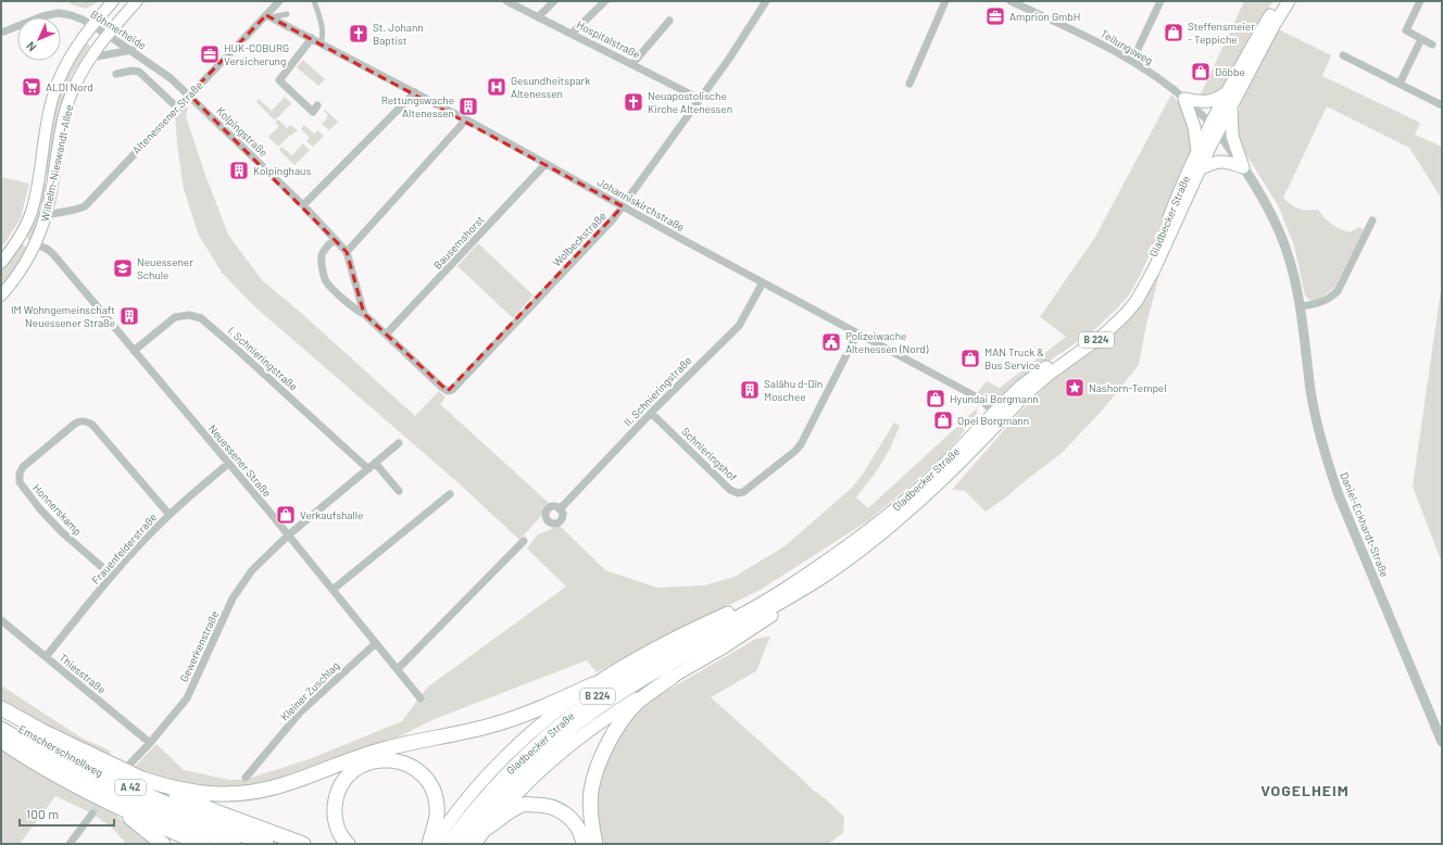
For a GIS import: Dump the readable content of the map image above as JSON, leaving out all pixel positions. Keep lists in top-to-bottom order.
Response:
{
  "streets": {
    "highway": ["Emscherschnellweg", "A 42"],
    "main road": ["Wilhelm-Nieswandt-Allee", "Gladbecker Straße", "B 224"],
    "street": [
      "Böhmerheide",
      "Hospitalstraße",
      "Teilungsweg",
      "Altenessener Straße",
      "Kolpingstraße",
      "Johanniskirchstraße",
      "Wolbeckstraße",
      "Bausemshorst",
      "I. Schnieringstraße",
      "II. Schnieringstraße",
      "Schnieringshof",
      "Neuessener Straße",
      "Honnerskamp",
      "Daniel-Eckhardt-Straße",
      "Frauenfelderstraße",
      "Gewerkenstraße",
      "Thiesstraße",
      "Kleiner Zuschlag"
    ]
  },
  "crossings": [
    ["Böhmerheide", "Altenessener Straße"],
    ["Böhmerheide", "Kolpingstraße"],
    ["Böhmerheide", "Wilhelm-Nieswandt-Allee"],
    ["Hospitalstraße", "Wolbeckstraße"],
    ["Teilungsweg", "Gladbecker Straße"],
    ["Teilungsweg", "Daniel-Eckhardt-Straße"],
    ["Altenessener Straße", "Kolpingstraße"],
    ["Altenessener Straße", "Wilhelm-Nieswandt-Allee"],
    ["Altenessener Straße", "Johanniskirchstraße"],
    ["Wilhelm-Nieswandt-Allee", "Neuessener Straße"],
    ["Johanniskirchstraße", "Gladbecker Straße"],
    ["Johanniskirchstraße", "Wolbeckstraße"],
    ["Johanniskirchstraße", "Bausemshorst"],
    ["Johanniskirchstraße", "II. Schnieringstraße"],
    ["Johanniskirchstraße", "Schnieringshof"],
    ["Gladbecker Straße", "Daniel-Eckhardt-Straße"],
    ["Wolbeckstraße", "Bausemshorst"],
    ["I. Schnieringstraße", "Neuessener Straße"],
    ["I. Schnieringstraße", "Gewerkenstraße"],
    ["II. Schnieringstraße", "Schnieringshof"],
    ["Neuessener Straße", "Frauenfelderstraße"],
    ["Neuessener Straße", "Gewerkenstraße"],
    ["Neuessener Straße", "Kleiner Zuschlag"],
    ["Honnerskamp", "Frauenfelderstraße"],
    ["Frauenfelderstraße", "Thiesstraße"],
    ["Gewerkenstraße", "Thiesstraße"]
  ],
  "districts": ["VOGELHEIM"],
  "places": {
    "office": ["Amprion GmbH", "HUK-COBURG Versicherung"],
    "shop": [
      "Steffensmeier - Teppiche",
      "Döbbe",
      "MAN Truck & Bus Service",
      "Hyundai Borgmann",
      "Opel Borgmann",
      "Verkaufshalle"
    ],
    "church": ["St. Johann Baptist", "Neuapostolische Kirche Altenessen"],
    "supermarket": ["ALDI Nord"],
    "hospital": ["Gesundheitspark Altenessen"],
    "building": [
      "Rettungswache Altenessen",
      "Kolpinghaus",
      "IM Wohngemeinschaft Neuessener Straße",
      "Salâhu d-Dîn Moschee"
    ],
    "school or university": ["Neuessener Schule"],
    "public building": ["Polizeiwache Altenessen (Nord)"],
    "place": ["Nashorn-Tempel"]
  },
  "scale_bar": "100 m",
  "north": "bottom left"
}
